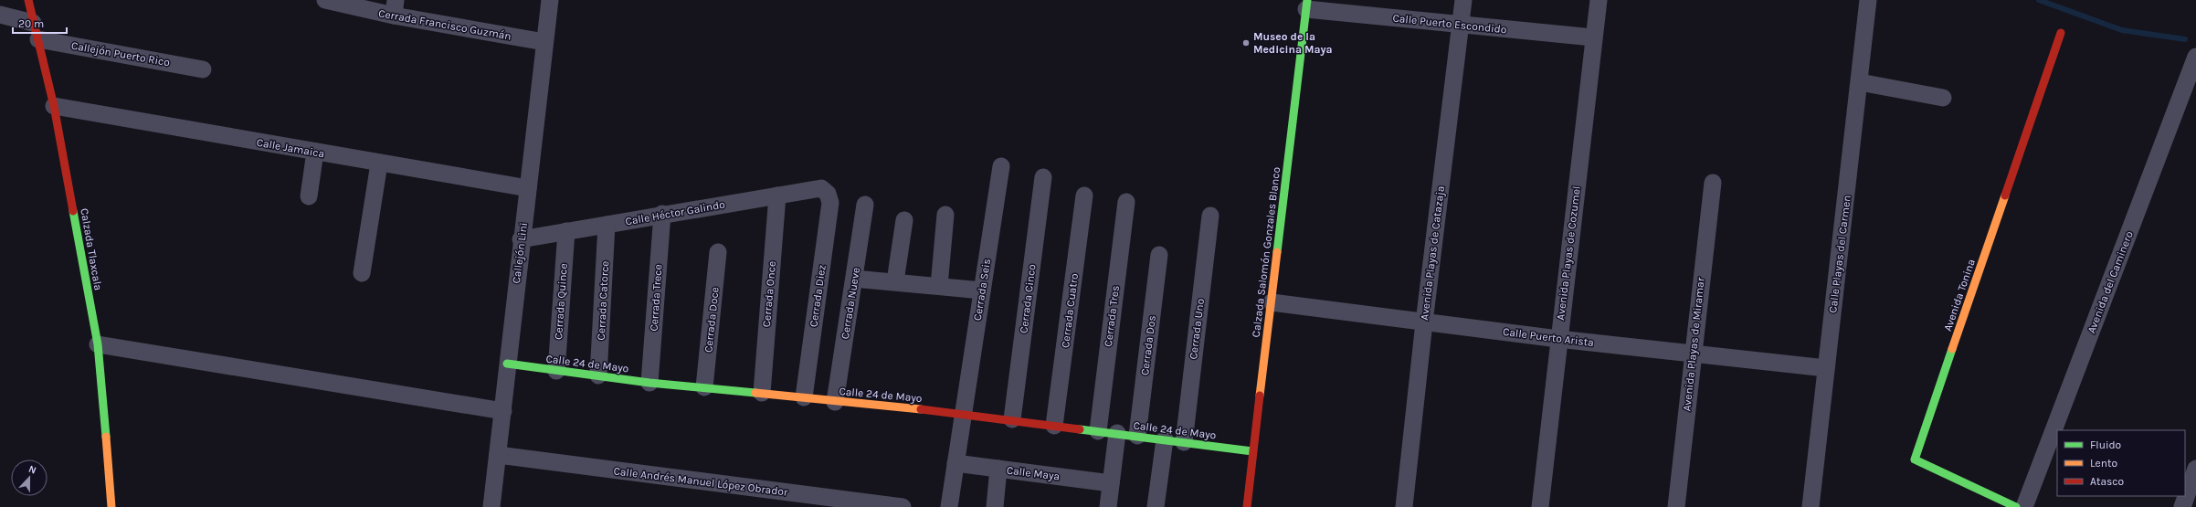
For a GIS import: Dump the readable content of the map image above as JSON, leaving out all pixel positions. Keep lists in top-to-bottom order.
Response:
{
  "streets": {
    "street": [
      "Calle Puerto Escondido",
      "Cerrada Francisco Guzmán",
      "Callejón Puerto Rico",
      "Calle Jamaica",
      "Calle Héctor Galindo",
      "Calzada Tlaxcala",
      "Calzada Salomón Gonzales Blanco",
      "Callejón Lini",
      "Avenida Playas de Catazaja",
      "Avenida Playas de Cozumel",
      "Calle Playas del Carmen",
      "Avenida del Caminero",
      "Cerrada Seis",
      "Cerrada Once",
      "Avenida Tonina",
      "Cerrada Diez",
      "Cerrada Trece",
      "Cerrada Cinco",
      "Cerrada Catorce",
      "Cerrada Quince",
      "Cerrada Nueve",
      "Cerrada Cuatro",
      "Cerrada Tres",
      "Cerrada Doce",
      "Cerrada Uno",
      "Calle Puerto Arista",
      "Avenida Playas de Miramar",
      "Cerrada Dos",
      "Calle 24 de Mayo",
      "Calle Maya",
      "Calle Andrés Manuel López Obrador"
    ]
  },
  "crossings": [
    ["Calle Puerto Escondido", "Calzada Salomón Gonzales Blanco"],
    ["Calle Puerto Escondido", "Avenida Playas de Catazaja"],
    ["Calle Puerto Escondido", "Avenida Playas de Cozumel"],
    ["Cerrada Francisco Guzmán", "Callejón Lini"],
    ["Callejón Puerto Rico", "Calzada Tlaxcala"],
    ["Calle Jamaica", "Calzada Tlaxcala"],
    ["Calle Jamaica", "Callejón Lini"],
    ["Calle Héctor Galindo", "Callejón Lini"],
    ["Calle Héctor Galindo", "Cerrada Once"],
    ["Calle Héctor Galindo", "Cerrada Diez"],
    ["Calle Héctor Galindo", "Cerrada Trece"],
    ["Calle Héctor Galindo", "Cerrada Catorce"],
    ["Calle Héctor Galindo", "Cerrada Quince"],
    ["Calzada Salomón Gonzales Blanco", "Calle Puerto Arista"],
    ["Calzada Salomón Gonzales Blanco", "Calle 24 de Mayo"],
    ["Callejón Lini", "Calle 24 de Mayo"],
    ["Callejón Lini", "Calle Andrés Manuel López Obrador"],
    ["Avenida Playas de Catazaja", "Calle Puerto Arista"],
    ["Avenida Playas de Cozumel", "Calle Puerto Arista"],
    ["Calle Playas del Carmen", "Calle Puerto Arista"],
    ["Cerrada Seis", "Calle 24 de Mayo"],
    ["Cerrada Seis", "Calle Maya"],
    ["Cerrada Once", "Calle 24 de Mayo"],
    ["Cerrada Diez", "Calle 24 de Mayo"],
    ["Cerrada Trece", "Calle 24 de Mayo"],
    ["Cerrada Cinco", "Calle 24 de Mayo"],
    ["Cerrada Catorce", "Calle 24 de Mayo"],
    ["Cerrada Quince", "Calle 24 de Mayo"],
    ["Cerrada Nueve", "Calle 24 de Mayo"],
    ["Cerrada Cuatro", "Calle 24 de Mayo"],
    ["Cerrada Tres", "Calle 24 de Mayo"],
    ["Cerrada Doce", "Calle 24 de Mayo"],
    ["Cerrada Uno", "Calle 24 de Mayo"],
    ["Calle Puerto Arista", "Avenida Playas de Miramar"],
    ["Cerrada Dos", "Calle 24 de Mayo"]
  ],
  "places": ["Museo de la Medicina Maya"],
  "legend": ["Fluido", "Lento", "Atasco"],
  "scale_bar": "20 m",
  "north": "top"
}
